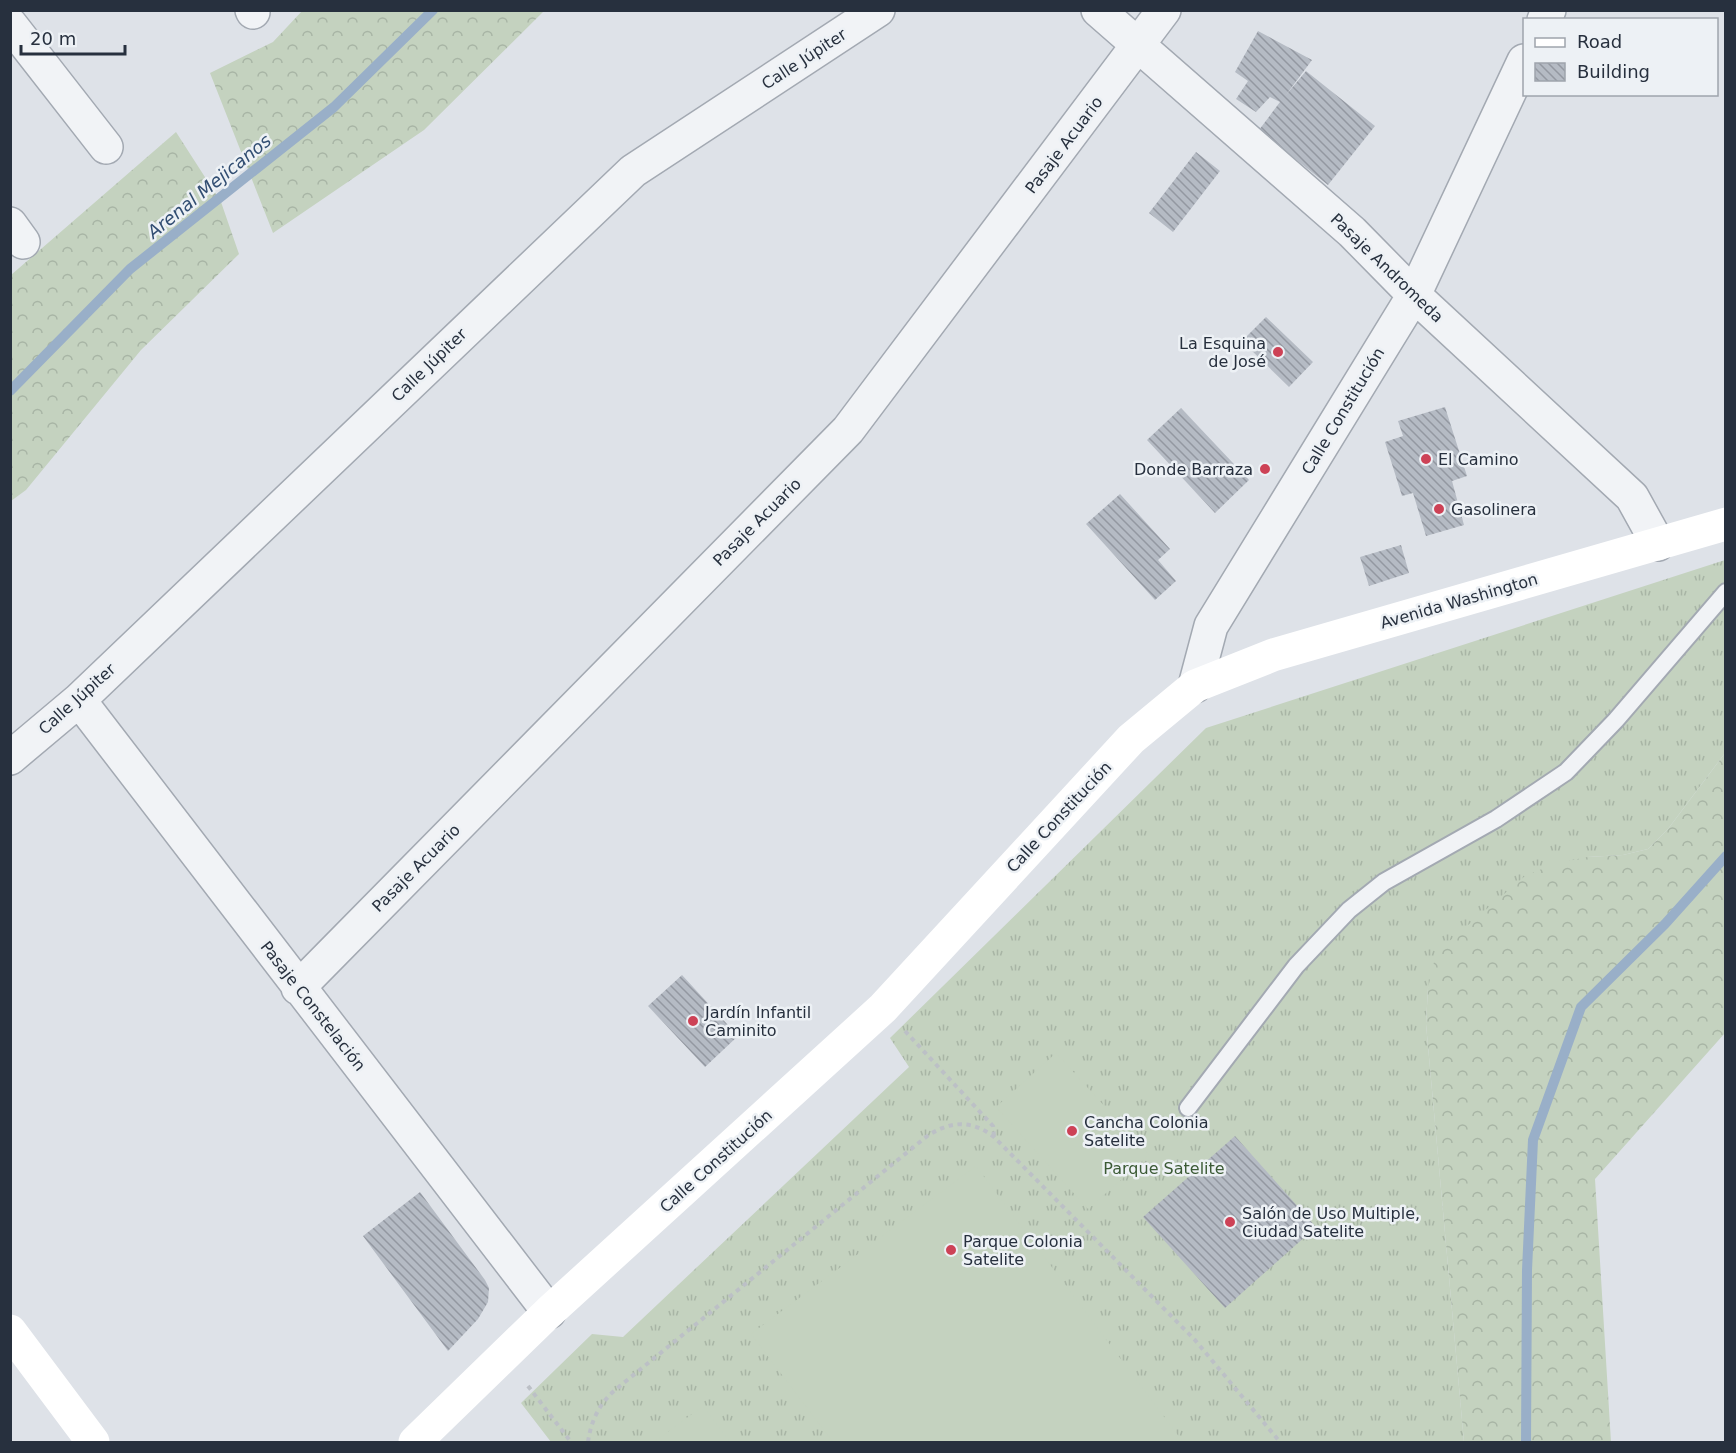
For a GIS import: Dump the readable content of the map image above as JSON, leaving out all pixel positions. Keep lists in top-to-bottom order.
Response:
{
  "streets": {
    "main road": ["Calle Constitución", "Avenida Washington"],
    "street": [
      "Calle Júpiter",
      "Pasaje Acuario",
      "Pasaje Andromeda",
      "Pasaje Constelación"
    ]
  },
  "crossings": [
    ["Calle Júpiter", "Pasaje Constelación"],
    ["Pasaje Acuario", "Pasaje Andromeda"],
    ["Pasaje Acuario", "Pasaje Constelación"],
    ["Pasaje Andromeda", "Calle Constitución"],
    ["Pasaje Andromeda", "Avenida Washington"],
    ["Calle Constitución", "Avenida Washington"],
    ["Calle Constitución", "Pasaje Constelación"]
  ],
  "water": ["Arenal Mejicanos"],
  "parks": ["Parque Satelite"],
  "places": [
    "La Esquina de José",
    "El Camino",
    "Donde Barraza",
    "Gasolinera",
    "Jardín Infantil Caminito",
    "Cancha Colonia Satelite",
    "Salón de Uso Multiple, Ciudad Satelite",
    "Parque Colonia Satelite"
  ],
  "legend": ["Road", "Building"],
  "scale_bar": "20 m"
}
